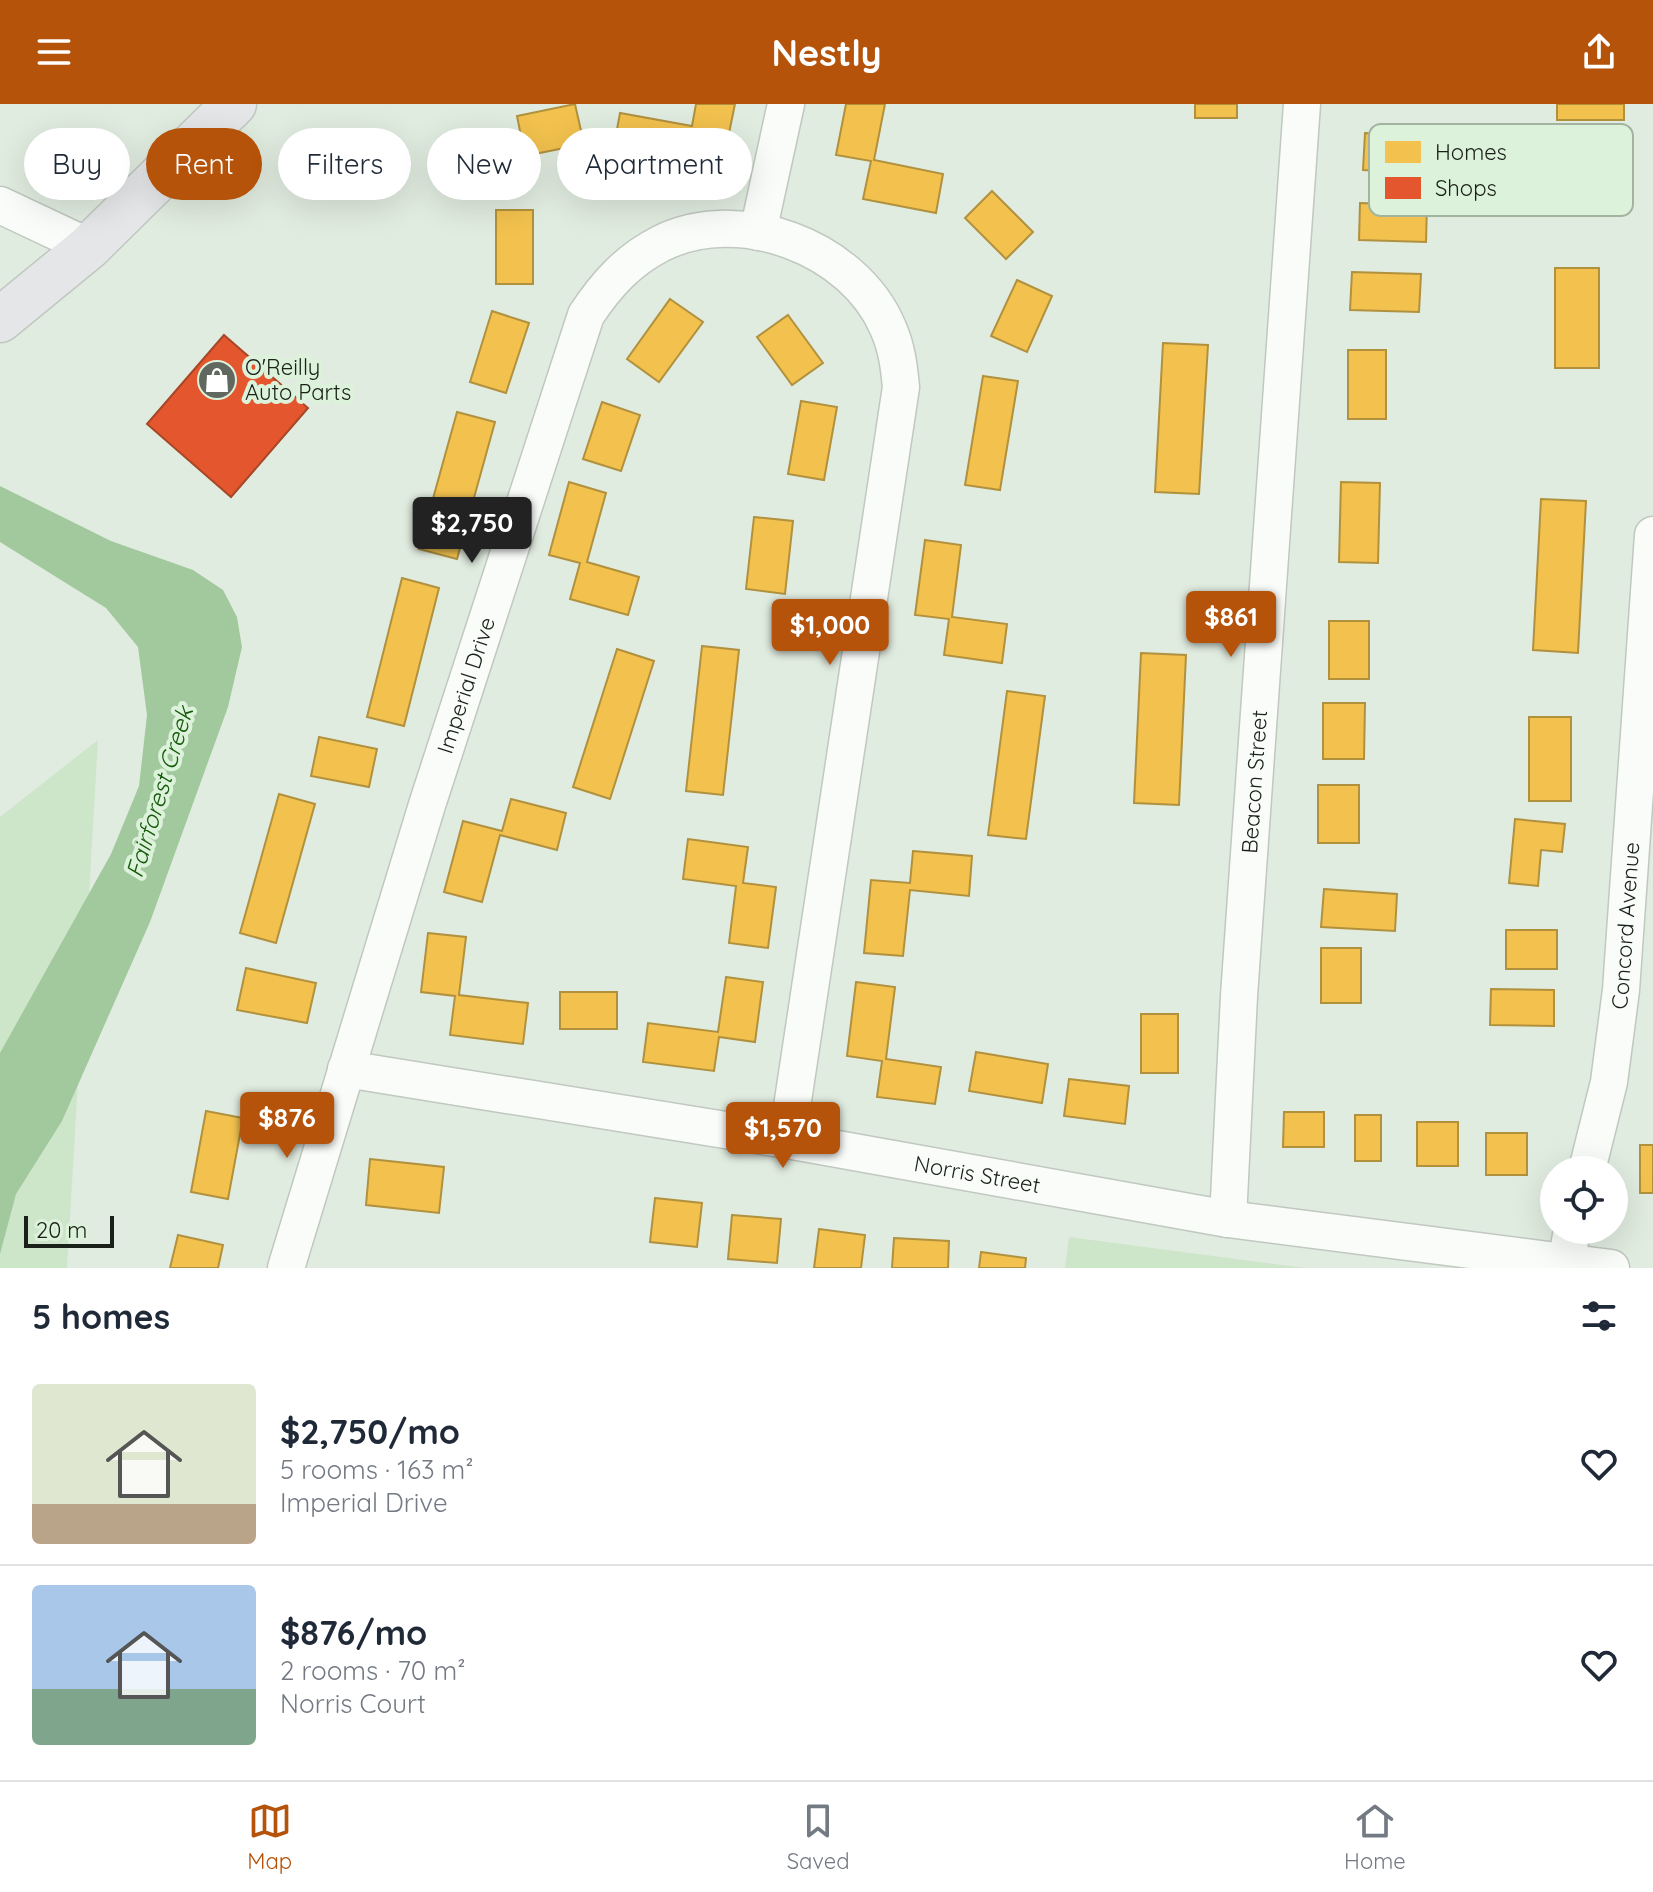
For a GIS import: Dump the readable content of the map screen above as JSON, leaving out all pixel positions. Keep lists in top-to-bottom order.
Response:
{
  "streets": {
    "street": [
      "Imperial Drive",
      "Beacon Street",
      "Concord Avenue",
      "Norris Street"
    ]
  },
  "crossings": [
    ["Imperial Drive", "Norris Street"],
    ["Beacon Street", "Norris Street"]
  ],
  "water": ["Fairforest Creek"],
  "places": {
    "shop": ["O'Reilly Auto Parts"]
  },
  "legend": ["Homes", "Shops"],
  "scale_bar": "20 m",
  "page": {
    "header": "Nestly",
    "chip": [
      "Buy",
      "Rent",
      "Filters",
      "New",
      "Apartment"
    ],
    "price": [
      "$2,750",
      "$861",
      "$1,000",
      "$876",
      "$1,570"
    ],
    "scale": "20 m",
    "heading": "5 homes",
    "list": [
      {
        "name": "$2,750/mo",
        "note": "5 rooms · 163 m² · Imperial Drive"
      },
      {
        "name": "$876/mo",
        "note": "2 rooms · 70 m² · Norris Court"
      }
    ],
    "tabs": ["Map", "Saved", "Home"]
  }
}
